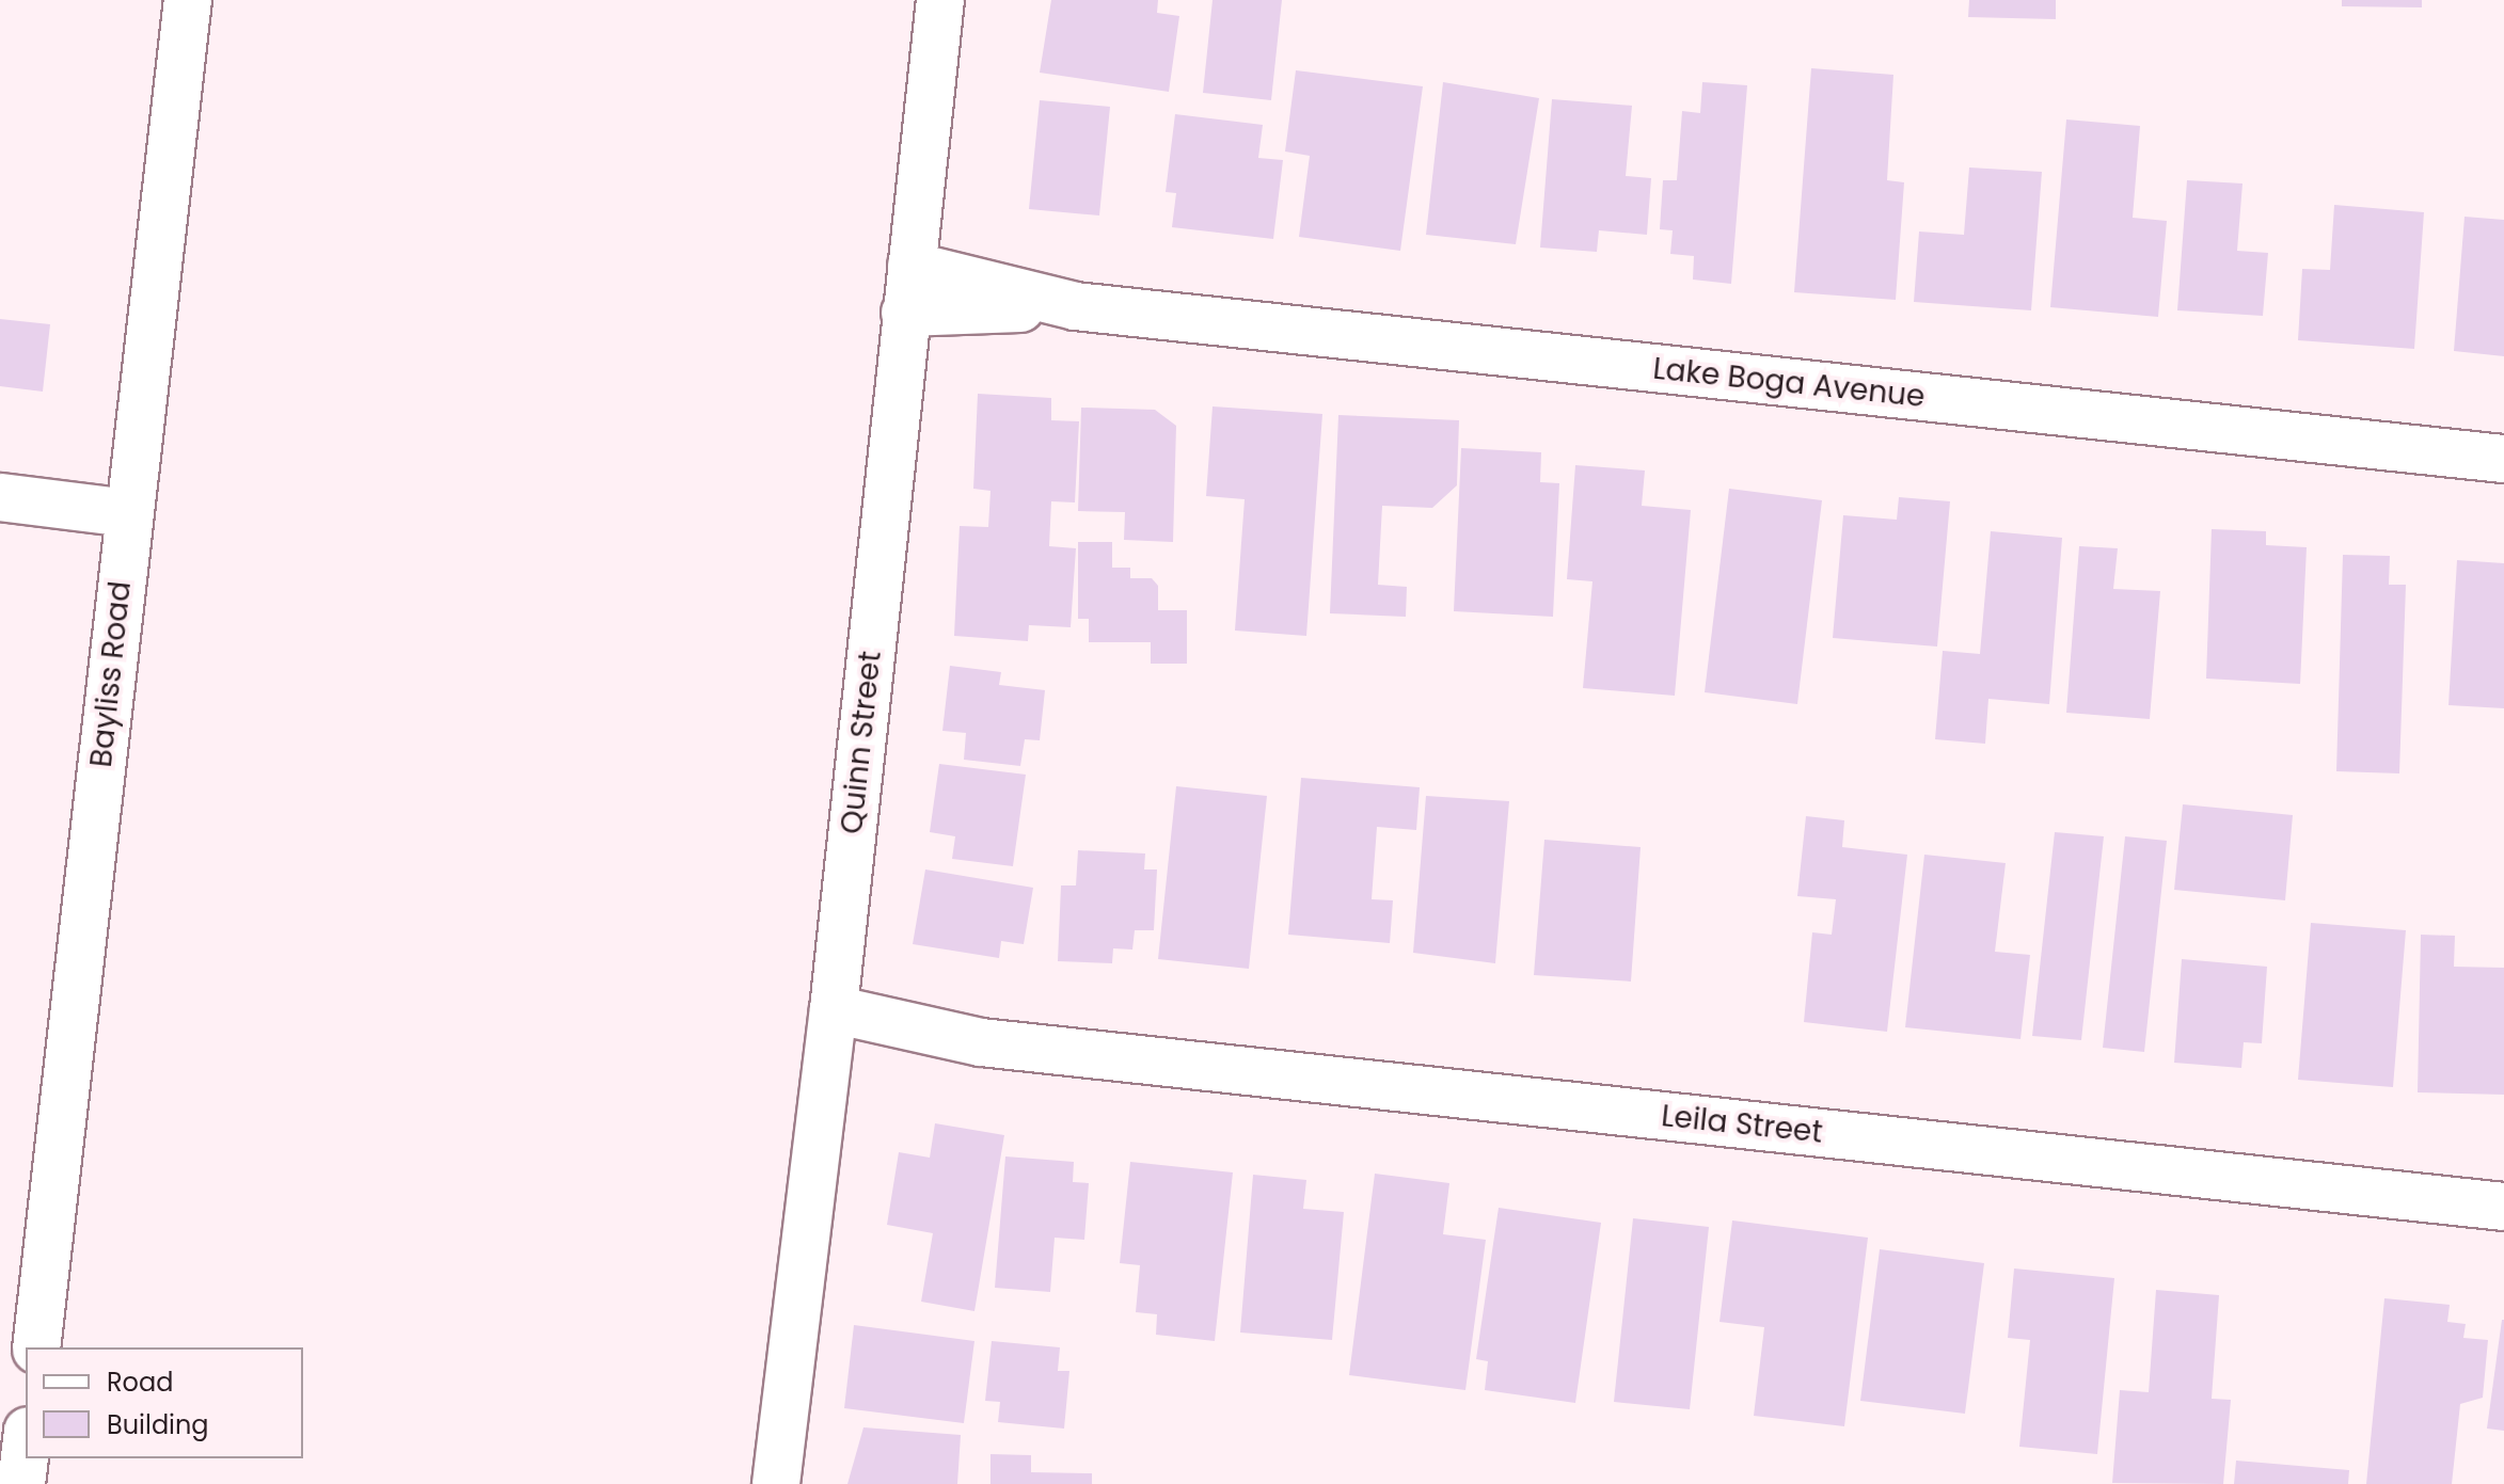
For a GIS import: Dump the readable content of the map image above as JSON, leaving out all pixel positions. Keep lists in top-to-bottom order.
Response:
{
  "streets": {
    "street": [
      "Lake Boga Avenue",
      "Bayliss Road",
      "Quinn Street",
      "Leila Street"
    ]
  },
  "crossings": [
    ["Lake Boga Avenue", "Quinn Street"],
    ["Quinn Street", "Leila Street"]
  ],
  "legend": ["Road", "Building"]
}
